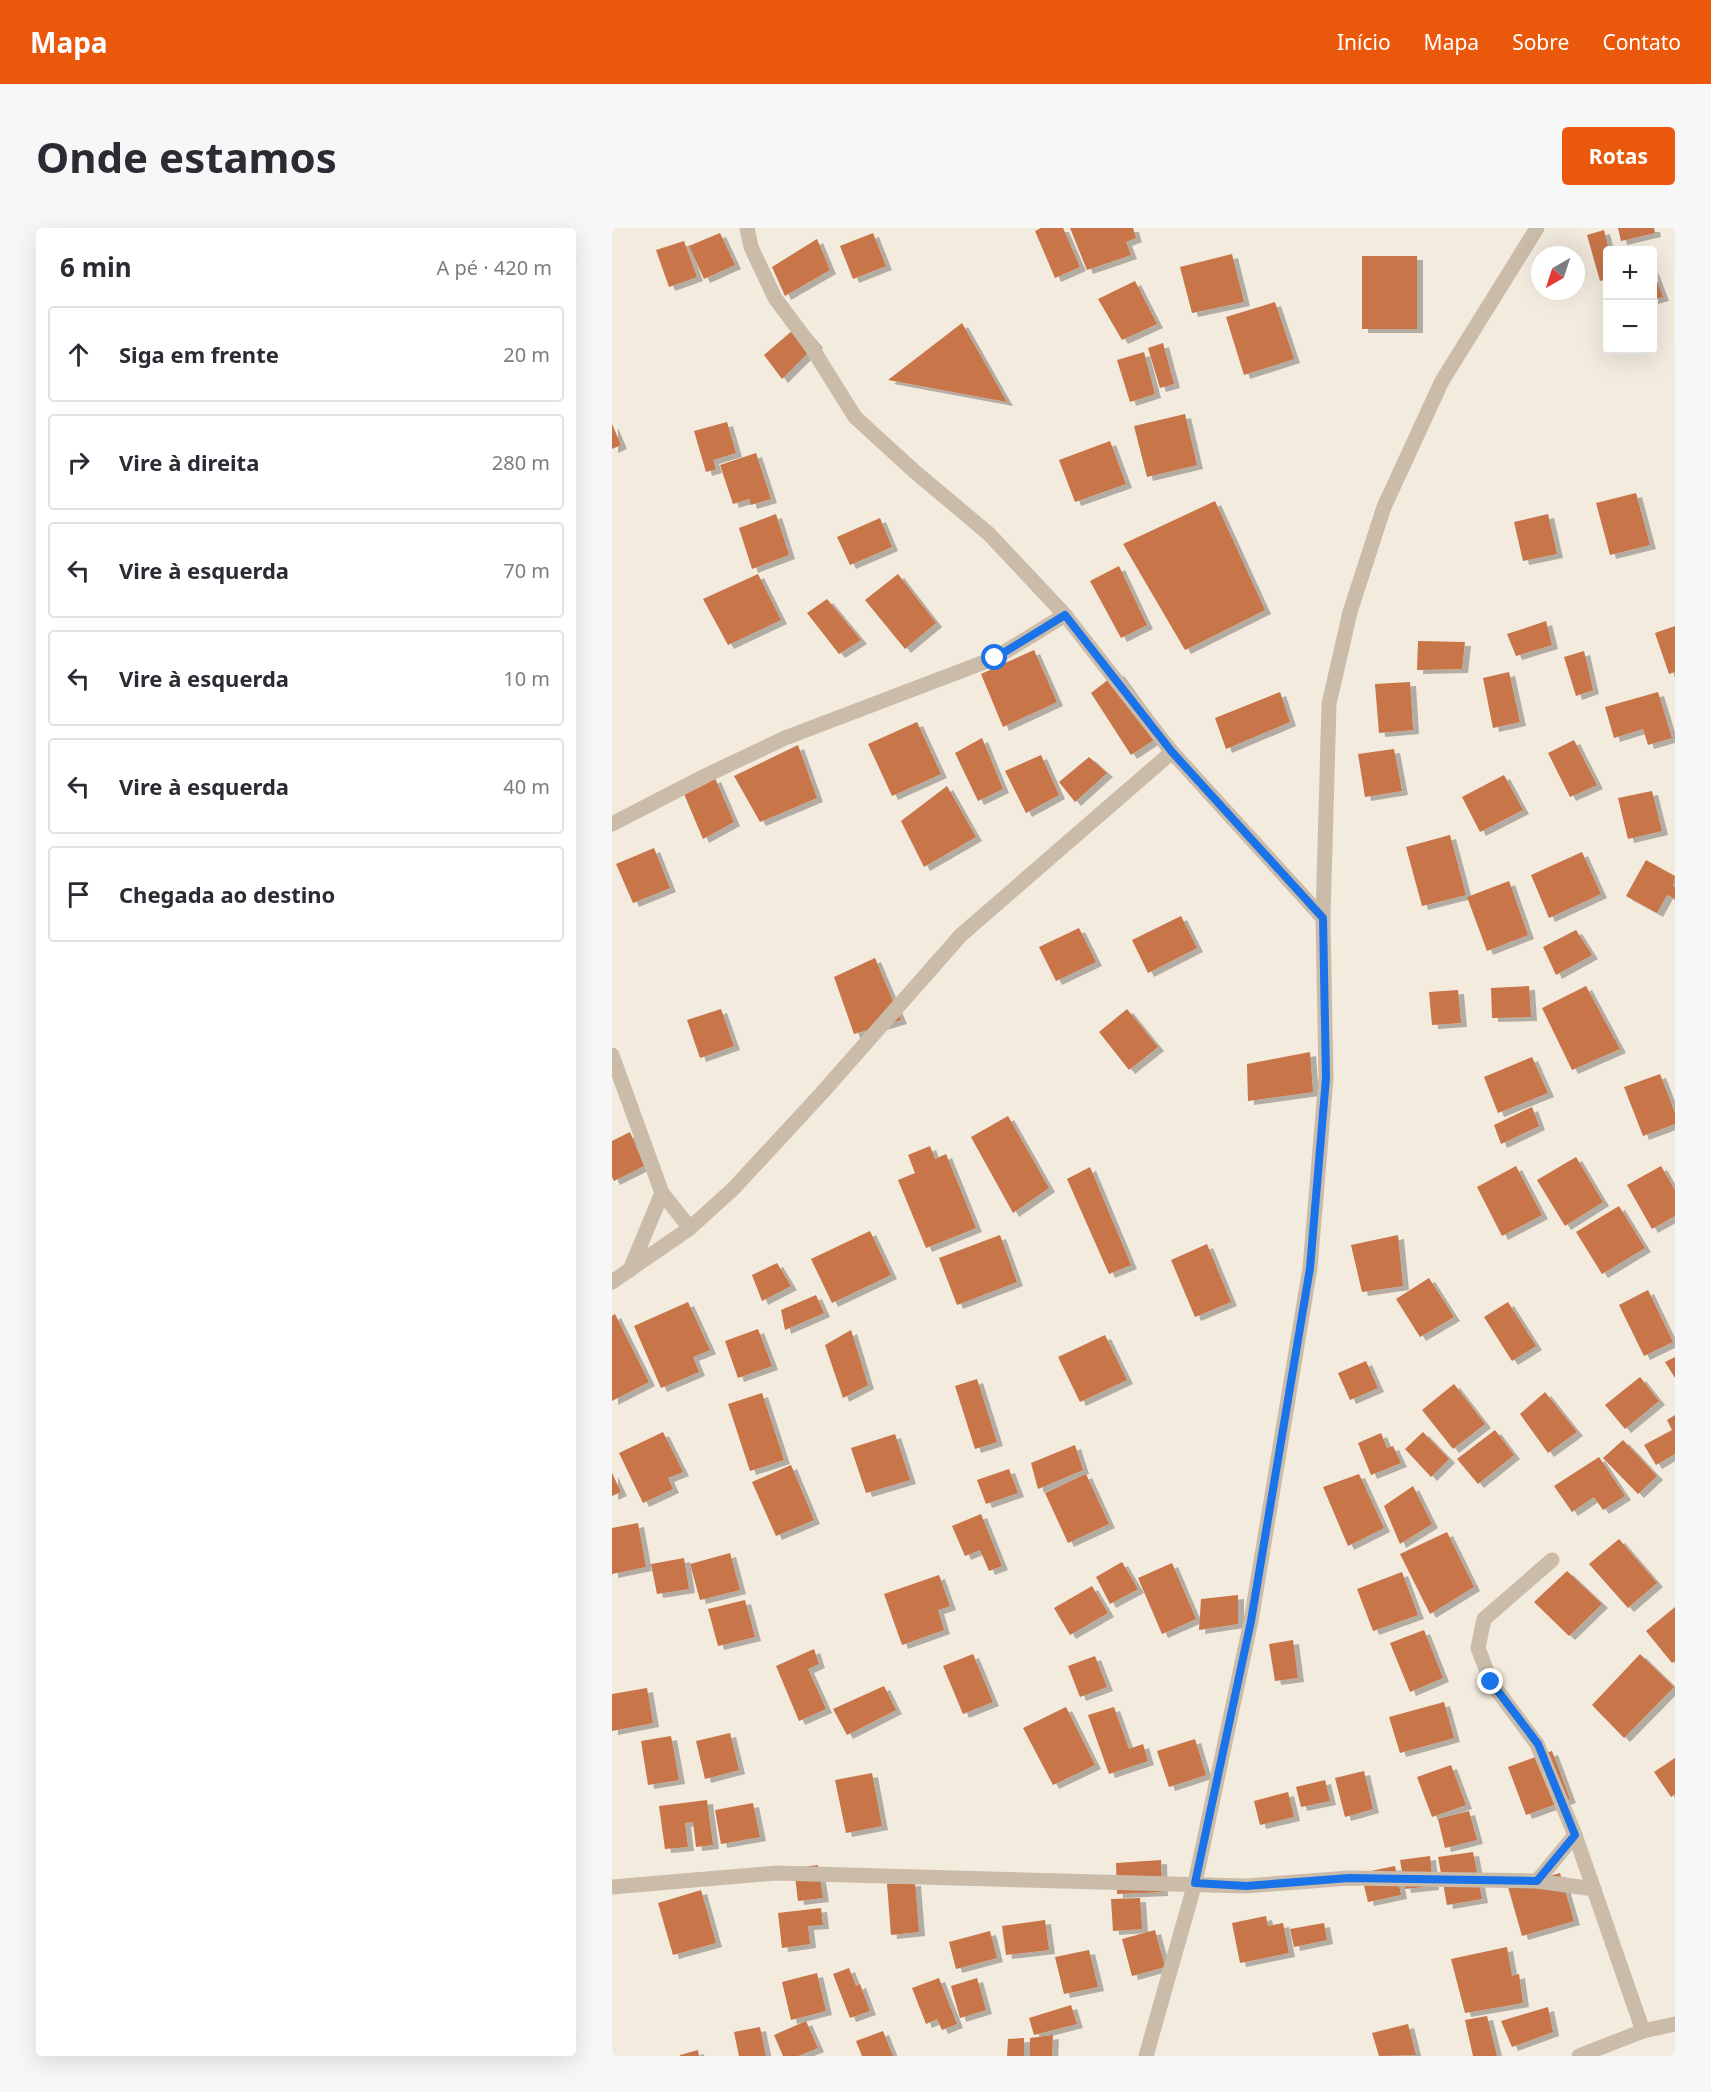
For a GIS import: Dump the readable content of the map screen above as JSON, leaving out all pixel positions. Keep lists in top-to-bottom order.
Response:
{
  "north": "bottom left",
  "page": {
    "header": "Mapa",
    "nav": [
      "Início",
      "Mapa",
      "Sobre",
      "Contato"
    ],
    "buttons": "Rotas",
    "title": "Onde estamos",
    "heading": ["6 min", "A pé · 420 m"],
    "map_buttons": ["+", "−"],
    "list": [
      ["Siga em frente", "20 m"],
      ["Vire à direita", "280 m"],
      ["Vire à esquerda", "70 m"],
      ["Vire à esquerda", "10 m"],
      ["Vire à esquerda", "40 m"],
      "Chegada ao destino"
    ]
  }
}
